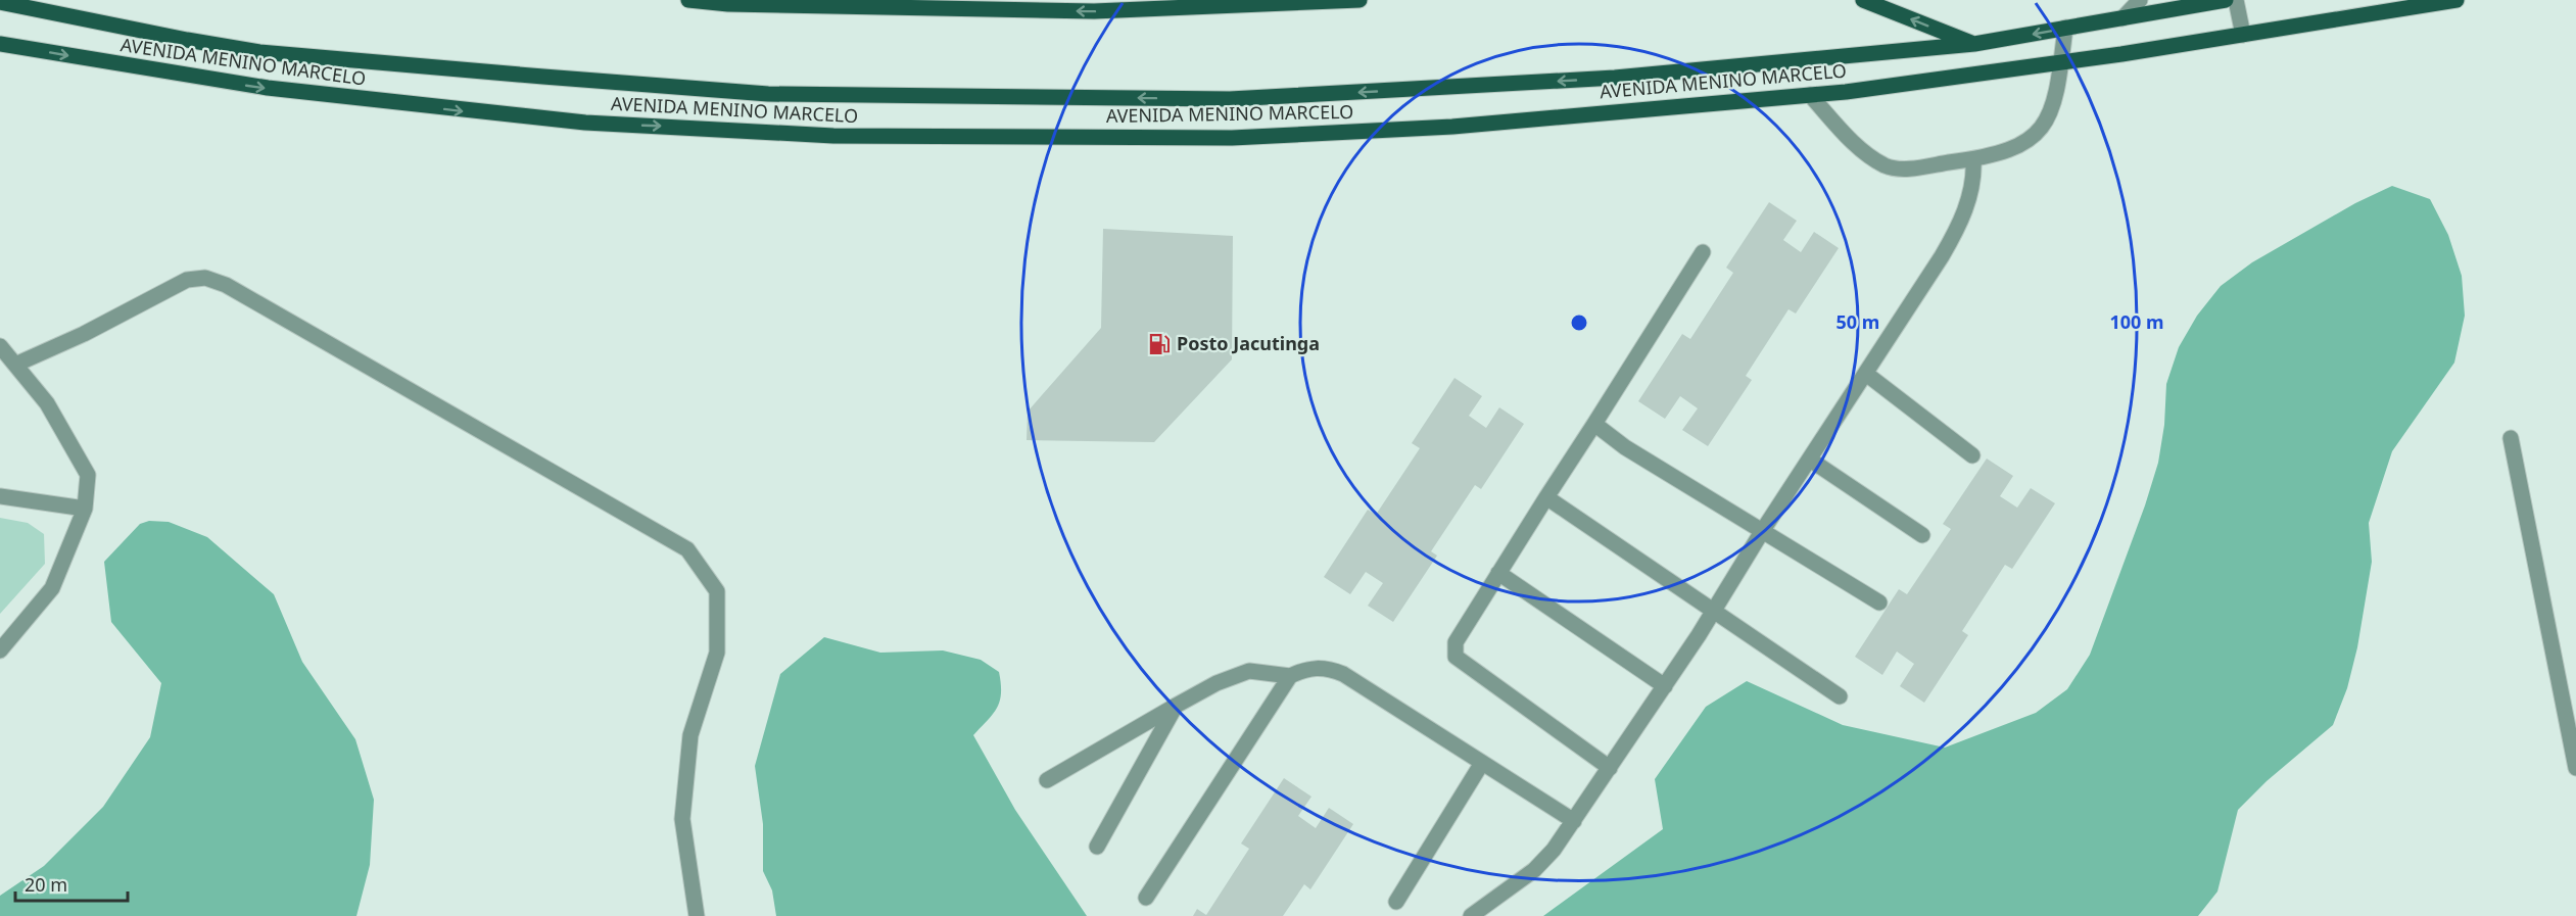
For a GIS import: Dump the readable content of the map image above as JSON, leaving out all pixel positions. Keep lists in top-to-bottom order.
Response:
{
  "streets": {
    "main road": ["AVENIDA MENINO MARCELO"]
  },
  "places": {
    "fuel station": ["Posto Jacutinga"]
  },
  "scale_bar": "20 m",
  "rings": ["50 m", "100 m"]
}
